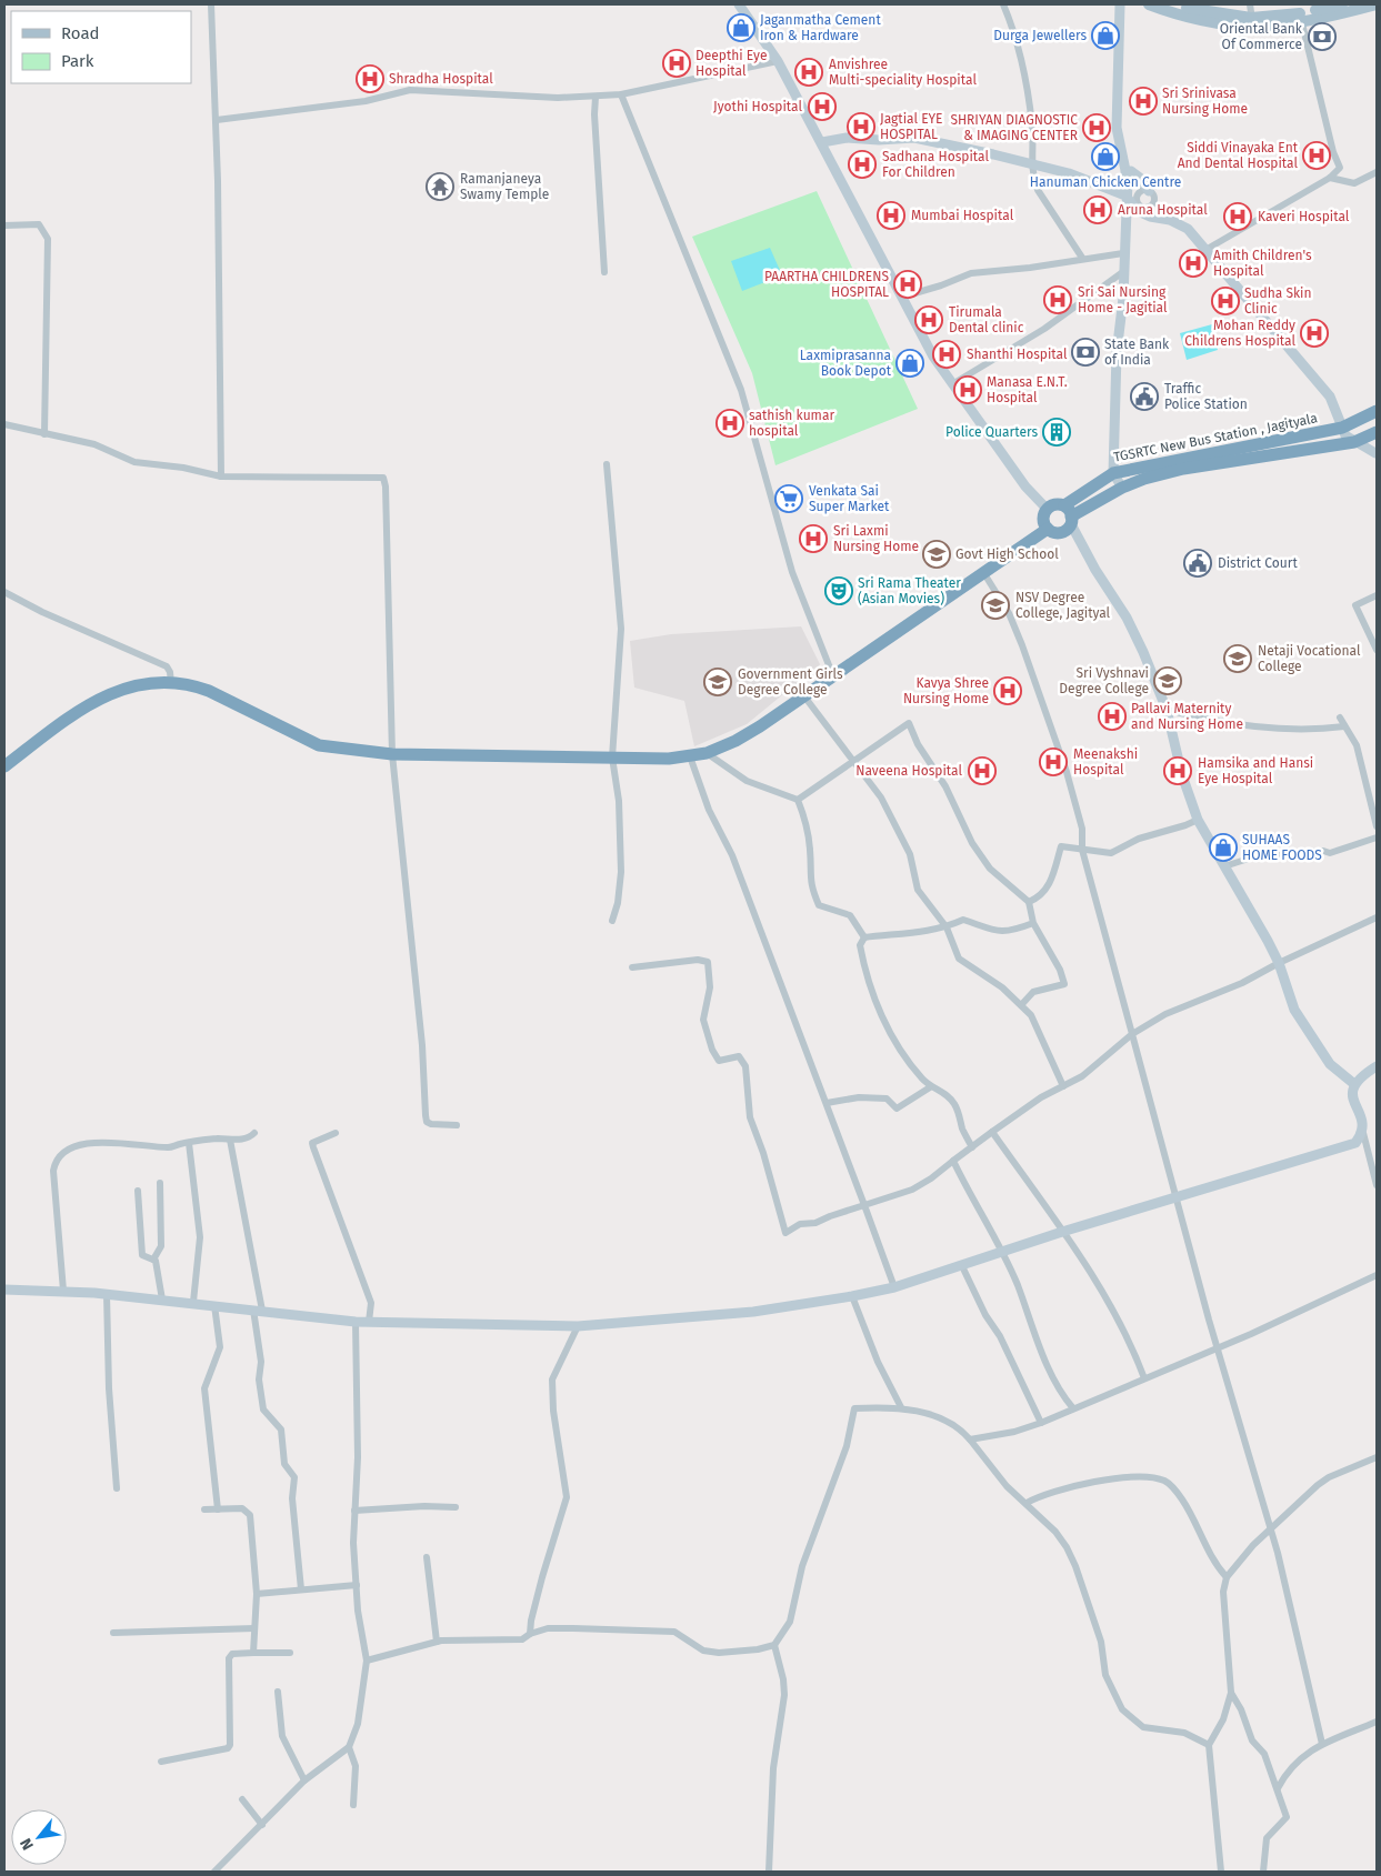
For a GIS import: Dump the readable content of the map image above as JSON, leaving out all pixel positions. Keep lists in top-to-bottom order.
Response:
{
  "streets": {
    "highway": ["TGSRTC New Bus Station , Jagityala"]
  },
  "places": {
    "shop": [
      "Jaganmatha Cement Iron & Hardware",
      "Durga Jewellers",
      "Hanuman Chicken Centre",
      "Laxmiprasanna Book Depot",
      "SUHAAS HOME FOODS"
    ],
    "bank": ["Oriental Bank Of Commerce", "State Bank of India"],
    "hospital": [
      "Deepthi Eye Hospital",
      "Anvishree Multi-speciality Hospital",
      "Shradha Hospital",
      "Sri Srinivasa Nursing Home",
      "Jyothi Hospital",
      "Jagtial EYE HOSPITAL",
      "SHRIYAN DIAGNOSTIC & IMAGING CENTER",
      "Siddi Vinayaka Ent And Dental Hospital",
      "Sadhana Hospital For Children",
      "Aruna Hospital",
      "Mumbai Hospital",
      "Kaveri Hospital",
      "Amith Children's Hospital",
      "PAARTHA CHILDRENS HOSPITAL",
      "Sri Sai Nursing Home - Jagitial",
      "Sudha Skin Clinic",
      "Tirumala Dental clinic",
      "Mohan Reddy Childrens Hospital",
      "Shanthi Hospital",
      "Manasa E.N.T. Hospital",
      "sathish kumar hospital",
      "Sri Laxmi Nursing Home",
      "Kavya Shree Nursing Home",
      "Pallavi Maternity and Nursing Home",
      "Meenakshi Hospital",
      "Naveena Hospital",
      "Hamsika and Hansi Eye Hospital"
    ],
    "temple": ["Ramanjaneya Swamy Temple"],
    "public building": ["Traffic Police Station", "District Court"],
    "building": ["Police Quarters"],
    "supermarket": ["Venkata Sai Super Market"],
    "school or university": [
      "Govt High School",
      "NSV Degree College, Jagityal",
      "Netaji Vocational College",
      "Sri Vyshnavi Degree College",
      "Government Girls Degree College"
    ],
    "theatre": ["Sri Rama Theater (Asian Movies)"]
  },
  "legend": ["Road", "Park"],
  "north": "bottom left"
}
